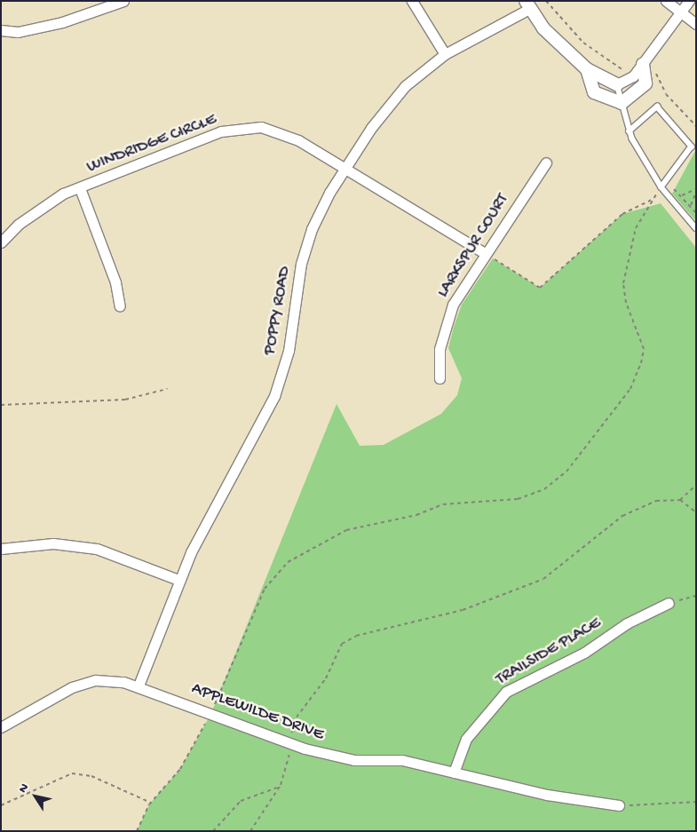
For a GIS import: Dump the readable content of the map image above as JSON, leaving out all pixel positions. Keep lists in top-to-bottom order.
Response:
{
  "streets": {
    "street": [
      "WINDRIDGE CIRCLE",
      "LARKSPUR COURT",
      "POPPY ROAD",
      "TRAILSIDE PLACE",
      "APPLEWILDE DRIVE"
    ]
  },
  "crossings": [
    ["WINDRIDGE CIRCLE", "LARKSPUR COURT"],
    ["WINDRIDGE CIRCLE", "POPPY ROAD"],
    ["POPPY ROAD", "APPLEWILDE DRIVE"],
    ["TRAILSIDE PLACE", "APPLEWILDE DRIVE"]
  ],
  "north": "top left"
}
